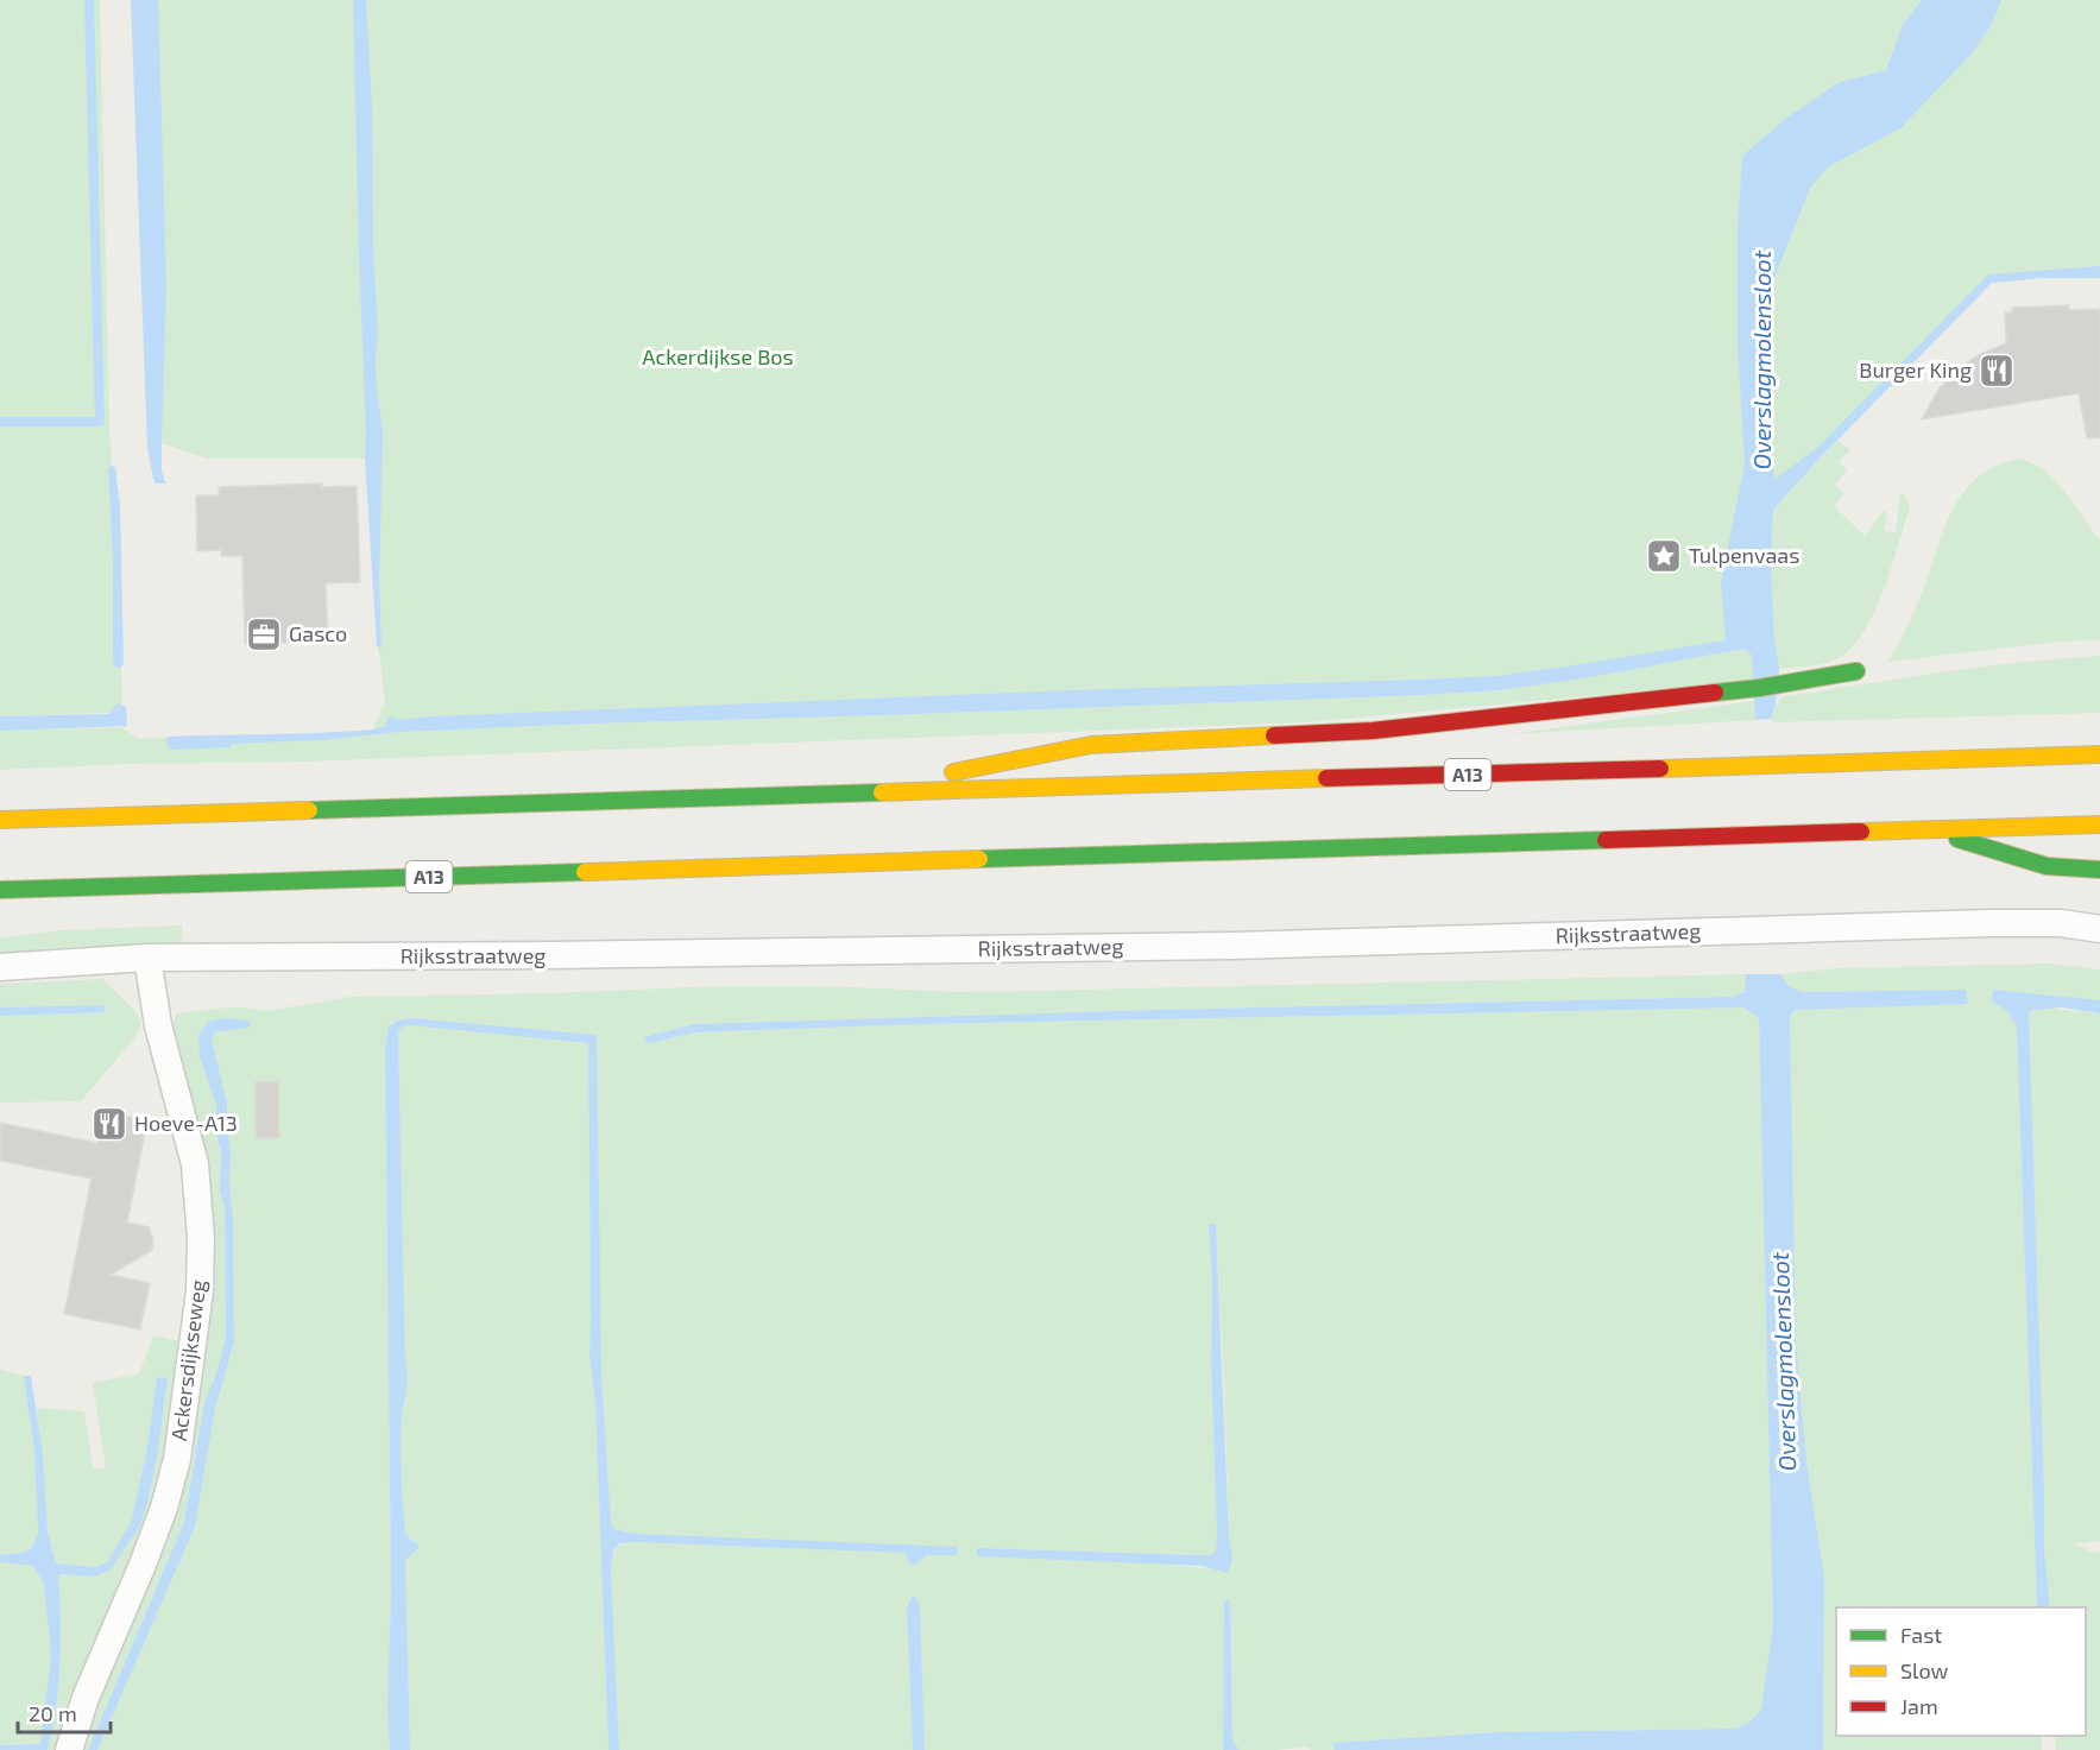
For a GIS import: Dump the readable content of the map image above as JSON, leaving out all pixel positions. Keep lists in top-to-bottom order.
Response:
{
  "streets": {
    "highway": ["A13"],
    "street": ["Rijksstraatweg", "Ackersdijkseweg"]
  },
  "crossings": [
    ["Rijksstraatweg", "Ackersdijkseweg"]
  ],
  "water": ["Overslagmolensloot"],
  "parks": ["Ackerdijkse Bos"],
  "places": {
    "restaurant": ["Burger King", "Hoeve-A13"],
    "place": ["Tulpenvaas"],
    "office": ["Gasco"]
  },
  "legend": ["Fast", "Slow", "Jam"],
  "scale_bar": "20 m"
}
